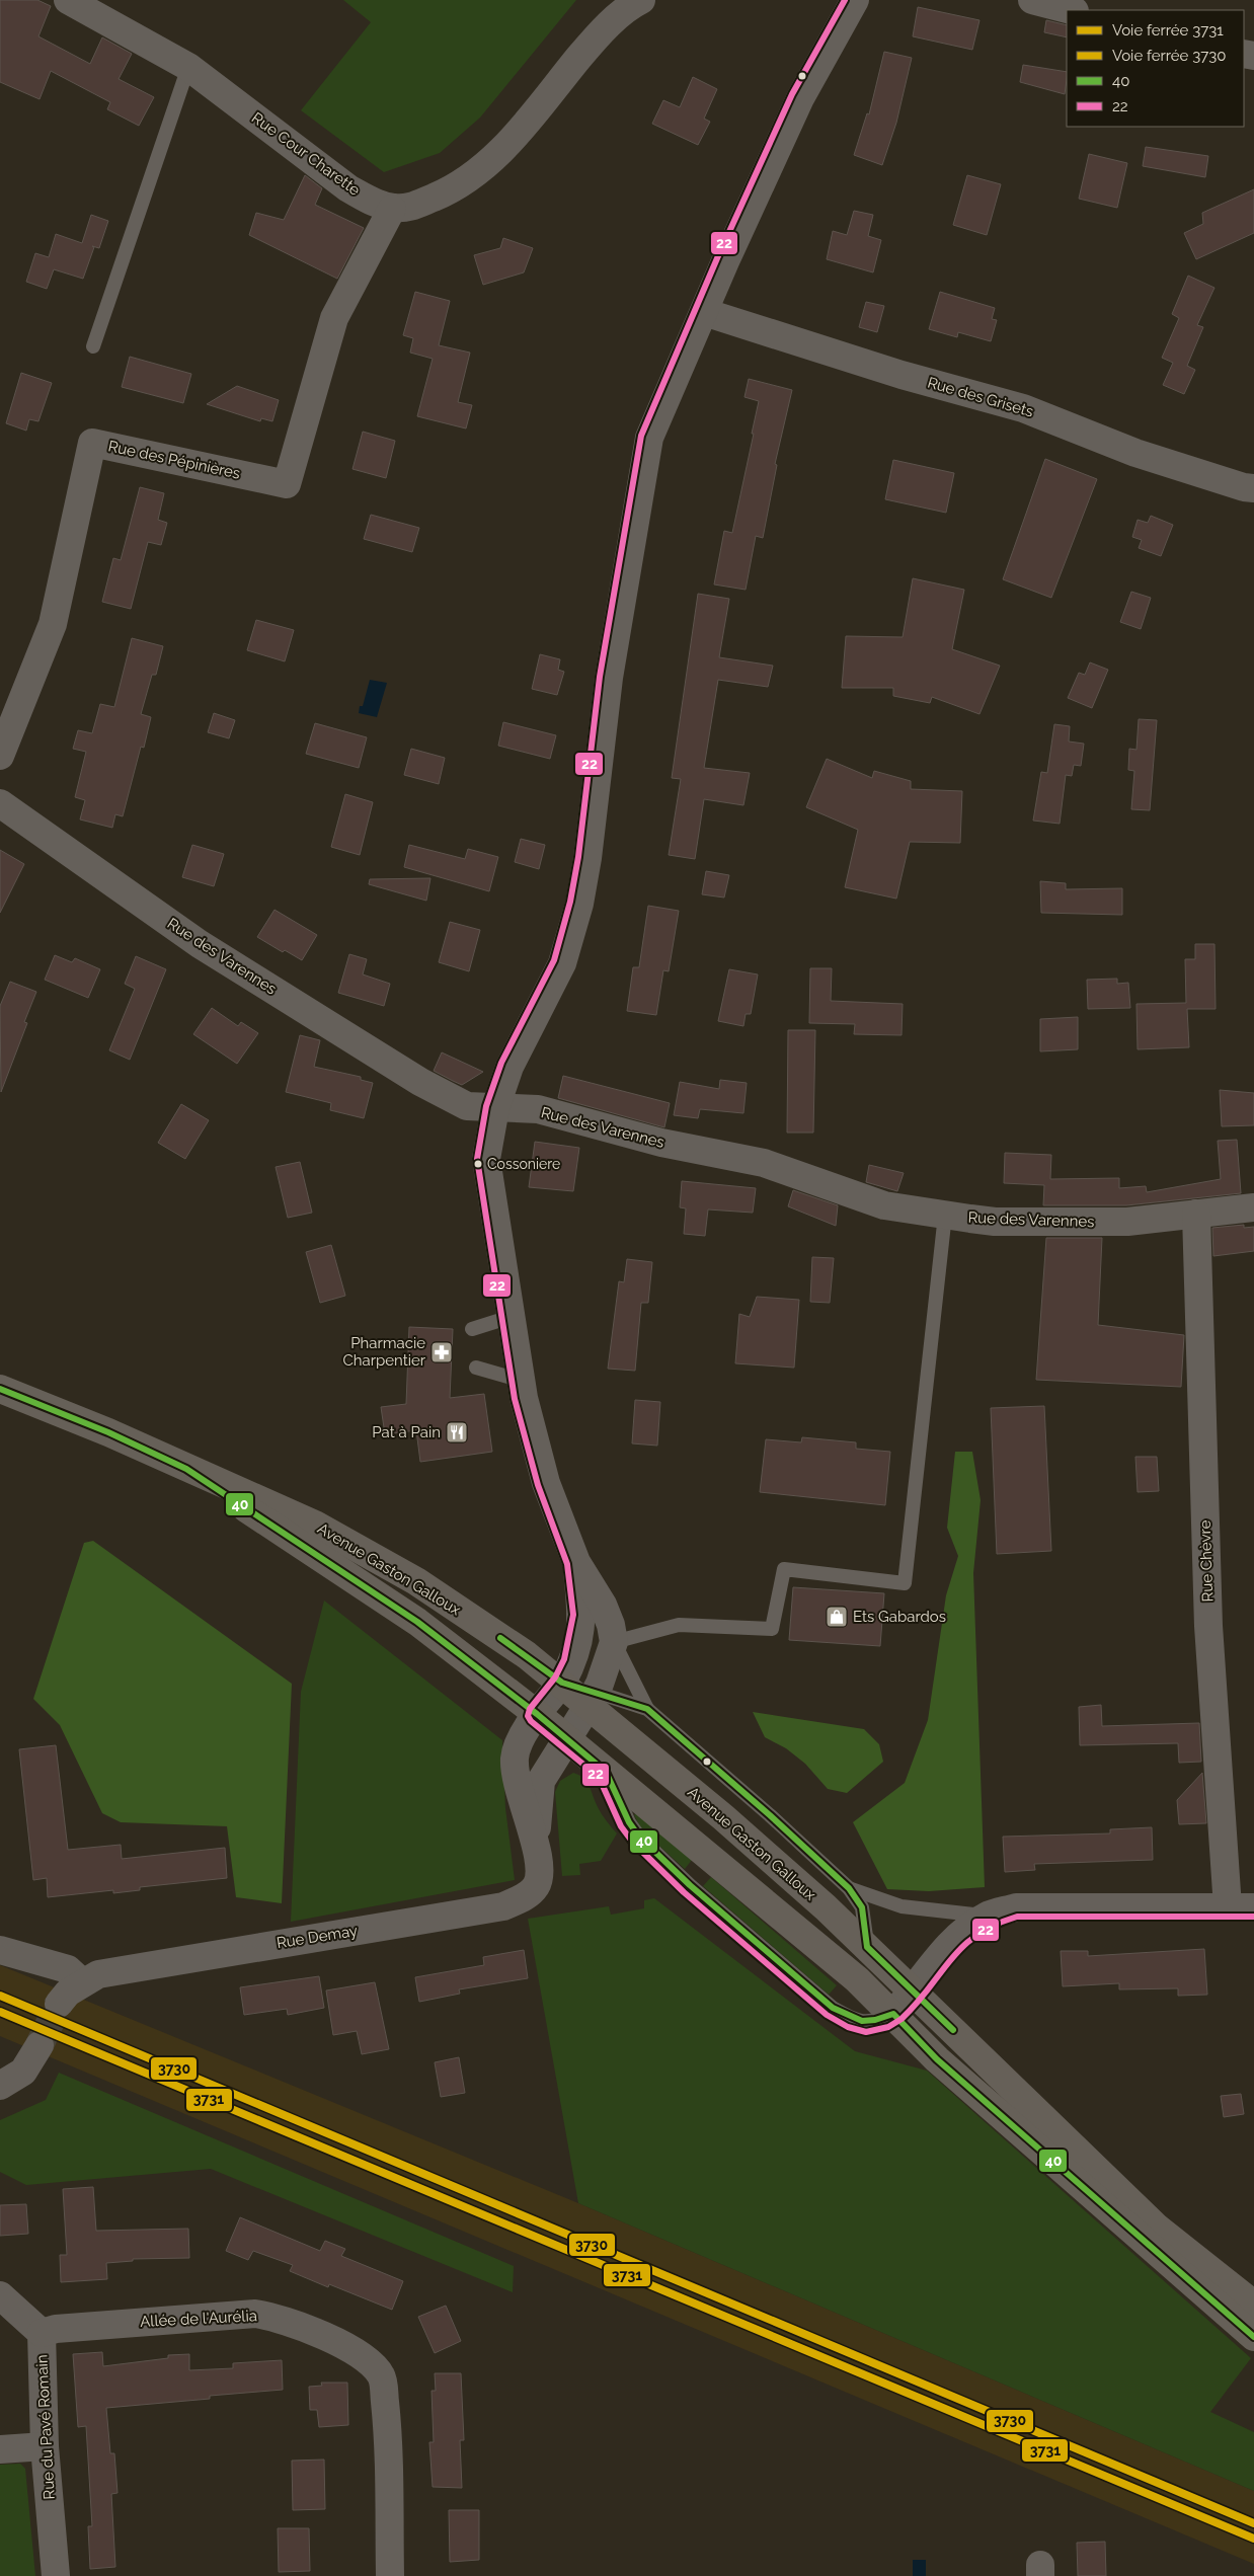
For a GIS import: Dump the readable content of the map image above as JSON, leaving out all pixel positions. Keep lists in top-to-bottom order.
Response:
{
  "streets": {
    "main road": ["Avenue Gaston Galloux"],
    "street": [
      "Rue Cour Charette",
      "Rue des Grisets",
      "Rue des Pépinières",
      "Rue des Varennes",
      "Rue Chèvre",
      "Rue Demay",
      "Allée de l'Aurélia",
      "Rue du Pavé Romain"
    ]
  },
  "crossings": [
    ["Rue Cour Charette", "Rue des Pépinières"],
    ["Rue des Varennes", "Rue Chèvre"],
    ["Avenue Gaston Galloux", "Rue Demay"],
    ["Allée de l'Aurélia", "Rue du Pavé Romain"]
  ],
  "places": {
    "other": ["Cossoniere"],
    "pharmacy": ["Pharmacie Charpentier"],
    "restaurant": ["Pat à Pain"],
    "shop": ["Ets Gabardos"]
  },
  "lines": [
    "transit line 22",
    "transit line 40",
    "rail line 3730",
    "rail line 3731"
  ],
  "legend": [
    "Voie ferrée 3731",
    "Voie ferrée 3730",
    "40",
    "22"
  ]
}
